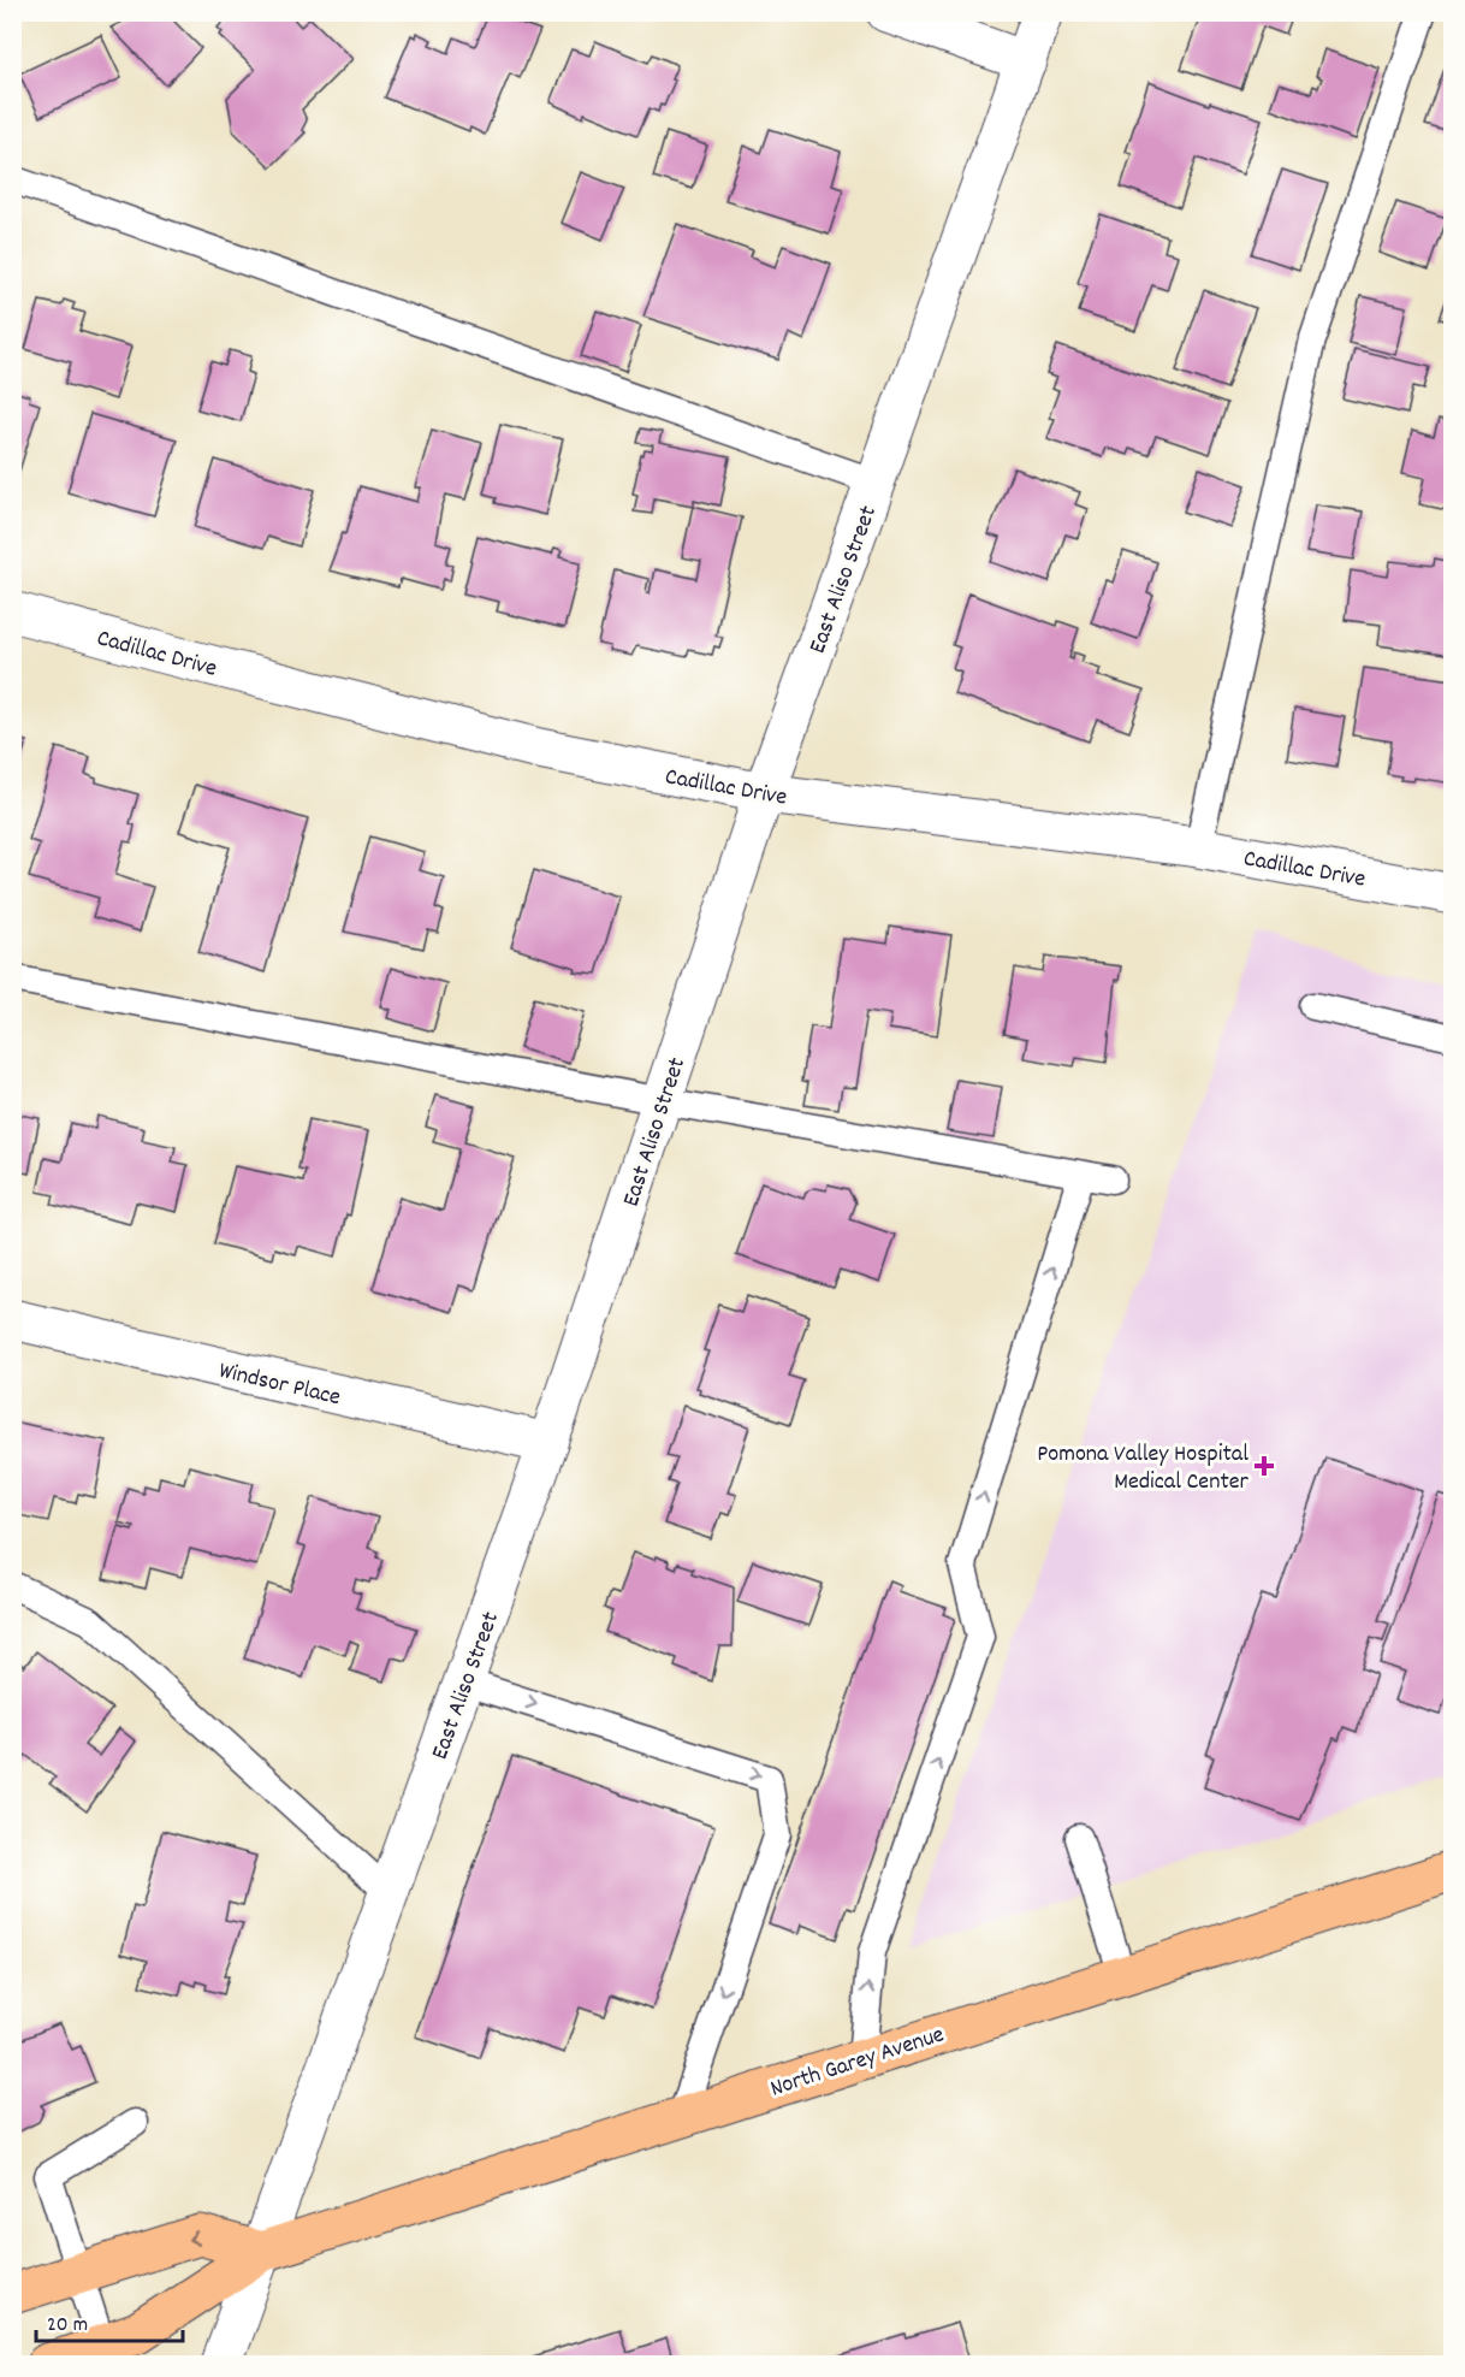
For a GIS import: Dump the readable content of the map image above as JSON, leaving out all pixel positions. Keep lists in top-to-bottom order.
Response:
{
  "streets": {
    "main road": ["North Garey Avenue"],
    "street": ["East Aliso Street", "Cadillac Drive", "Windsor Place"]
  },
  "crossings": [
    ["East Aliso Street", "Cadillac Drive"],
    ["East Aliso Street", "Windsor Place"],
    ["East Aliso Street", "North Garey Avenue"]
  ],
  "places": {
    "health": ["Pomona Valley Hospital Medical Center"]
  },
  "scale_bar": "20 m"
}
